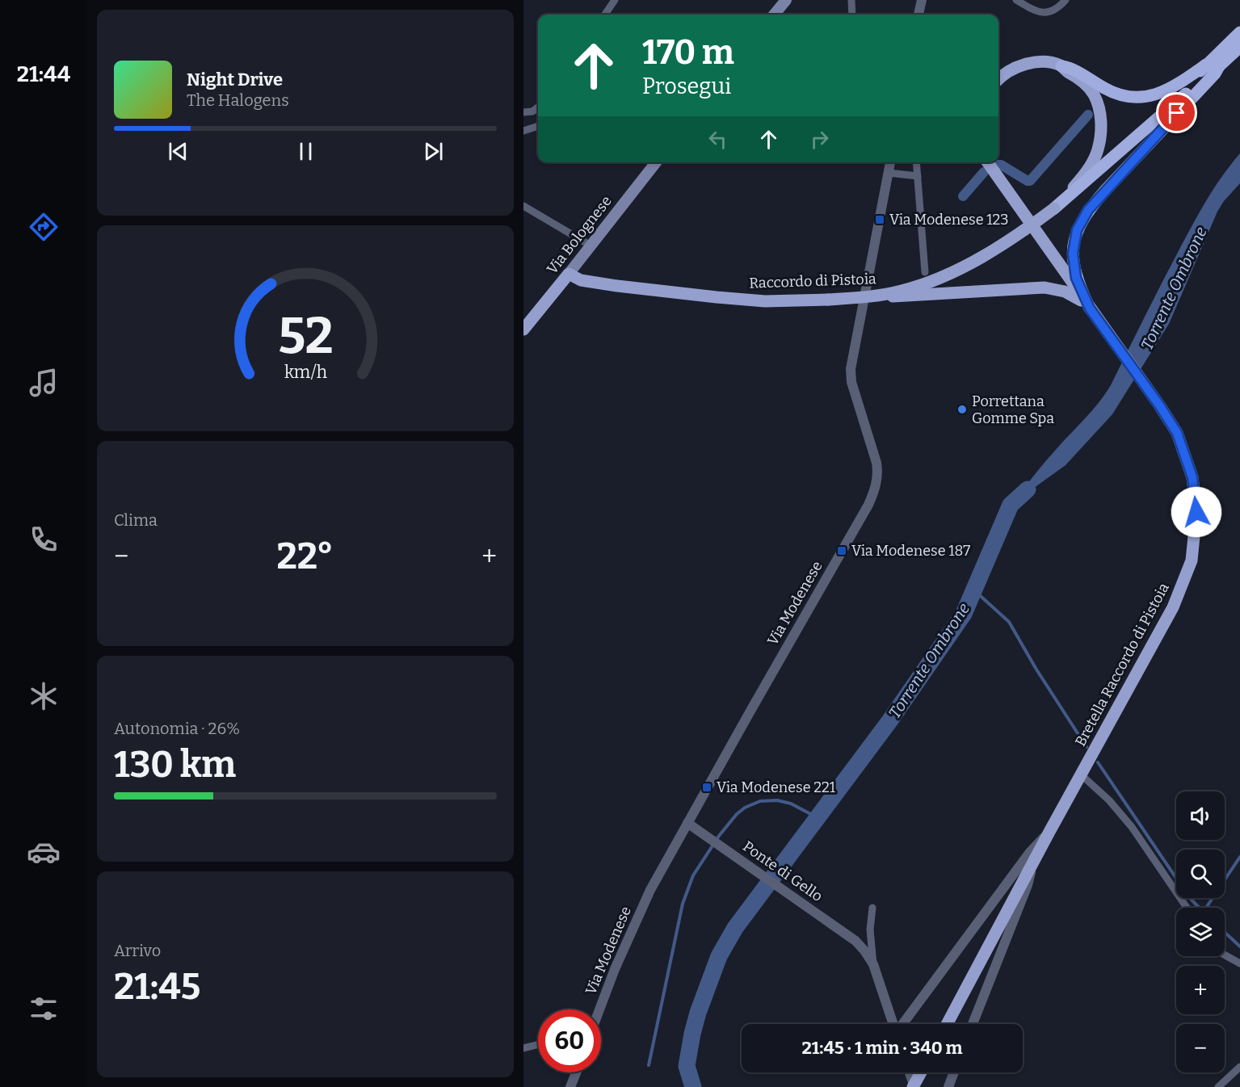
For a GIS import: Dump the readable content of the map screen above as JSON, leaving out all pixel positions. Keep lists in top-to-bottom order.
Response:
{
  "streets": {
    "highway": ["Raccordo di Pistoia"],
    "main road": ["Via Bolognese", "Bretella Raccordo di Pistoia"],
    "street": ["Via Modenese", "Ponte di Gello"]
  },
  "crossings": [
    ["Via Bolognese", "Raccordo di Pistoia"],
    ["Via Modenese", "Ponte di Gello"]
  ],
  "water": ["Torrente Ombrone"],
  "places": {
    "transit": ["Via Modenese 123", "Via Modenese 187", "Via Modenese 221"],
    "other": ["Porrettana Gomme Spa"]
  },
  "page": {
    "tabs": "21:44",
    "turn": ["170 m", "Prosegui"],
    "song": ["Night Drive", "The Halogens"],
    "tile": [
      "Clima",
      ["Autonomia · 26%", "130 km"],
      ["Arrivo", "21:45"]
    ],
    "heat": ["−", "22°", "+"],
    "map_buttons": ["+", "−"],
    "limit": "60",
    "trip": "21:45 · 1 min · 340 m",
    "gauge": ["52", "km/h"]
  }
}
